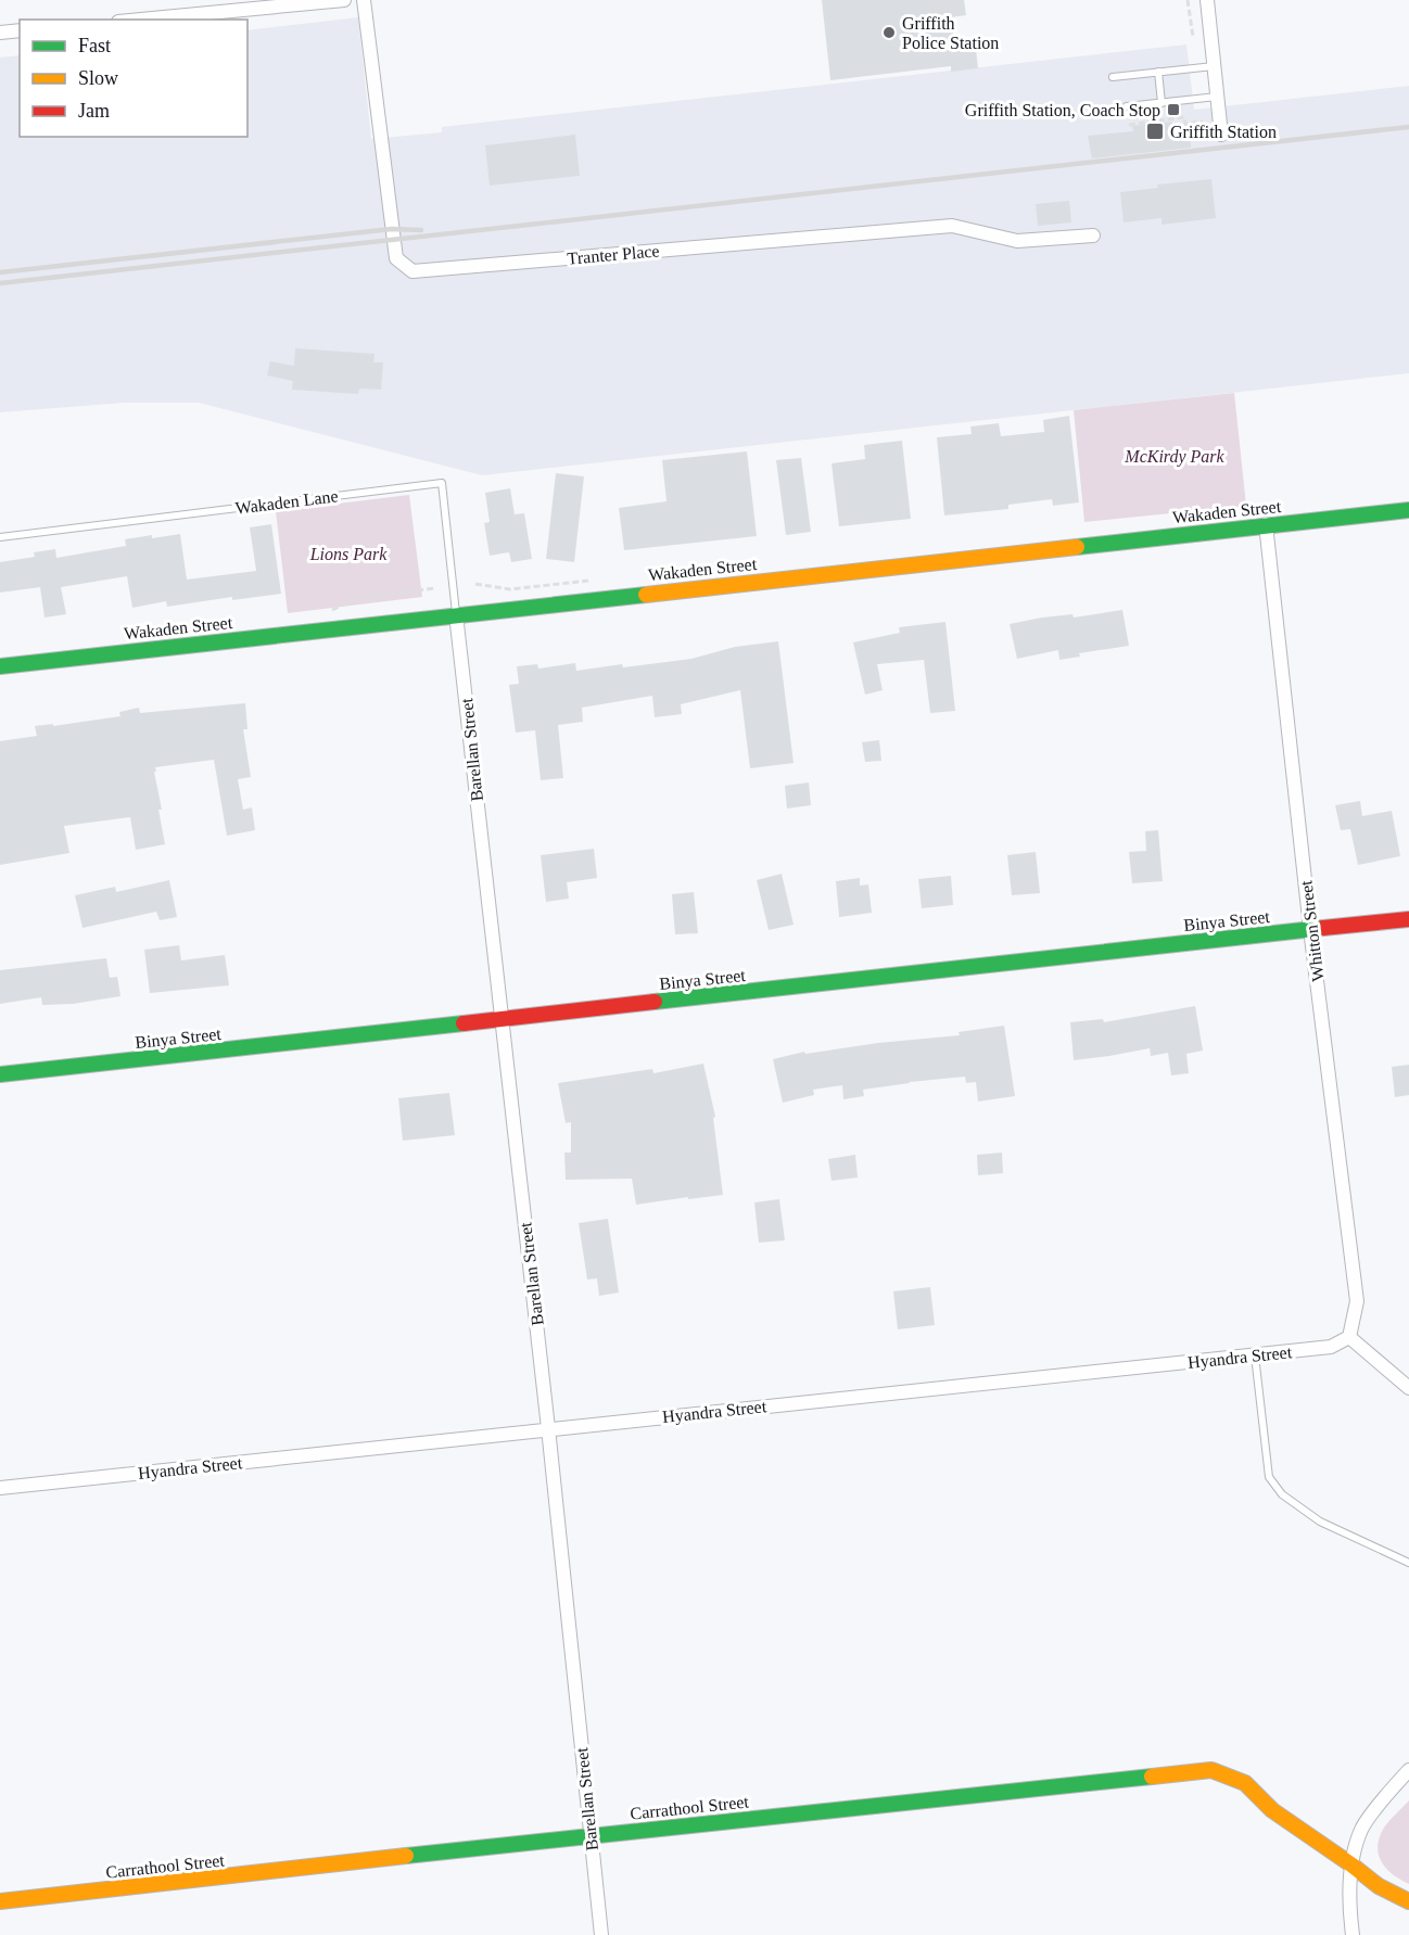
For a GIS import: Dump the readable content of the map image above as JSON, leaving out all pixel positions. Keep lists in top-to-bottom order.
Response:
{
  "streets": {
    "street": [
      "Tranter Place",
      "Wakaden Street",
      "Barellan Street",
      "Binya Street",
      "Whitton Street",
      "Hyandra Street",
      "Carrathool Street"
    ],
    "lane": ["Wakaden Lane"]
  },
  "crossings": [
    ["Wakaden Lane", "Wakaden Street"],
    ["Wakaden Lane", "Barellan Street"],
    ["Wakaden Street", "Barellan Street"],
    ["Wakaden Street", "Whitton Street"],
    ["Barellan Street", "Binya Street"],
    ["Barellan Street", "Hyandra Street"],
    ["Barellan Street", "Carrathool Street"],
    ["Binya Street", "Whitton Street"],
    ["Whitton Street", "Hyandra Street"]
  ],
  "parks": ["McKirdy Park", "Lions Park"],
  "places": {
    "other": ["Griffith Police Station"],
    "transit": ["Griffith Station, Coach Stop", "Griffith Station"]
  },
  "legend": ["Fast", "Slow", "Jam"]
}
